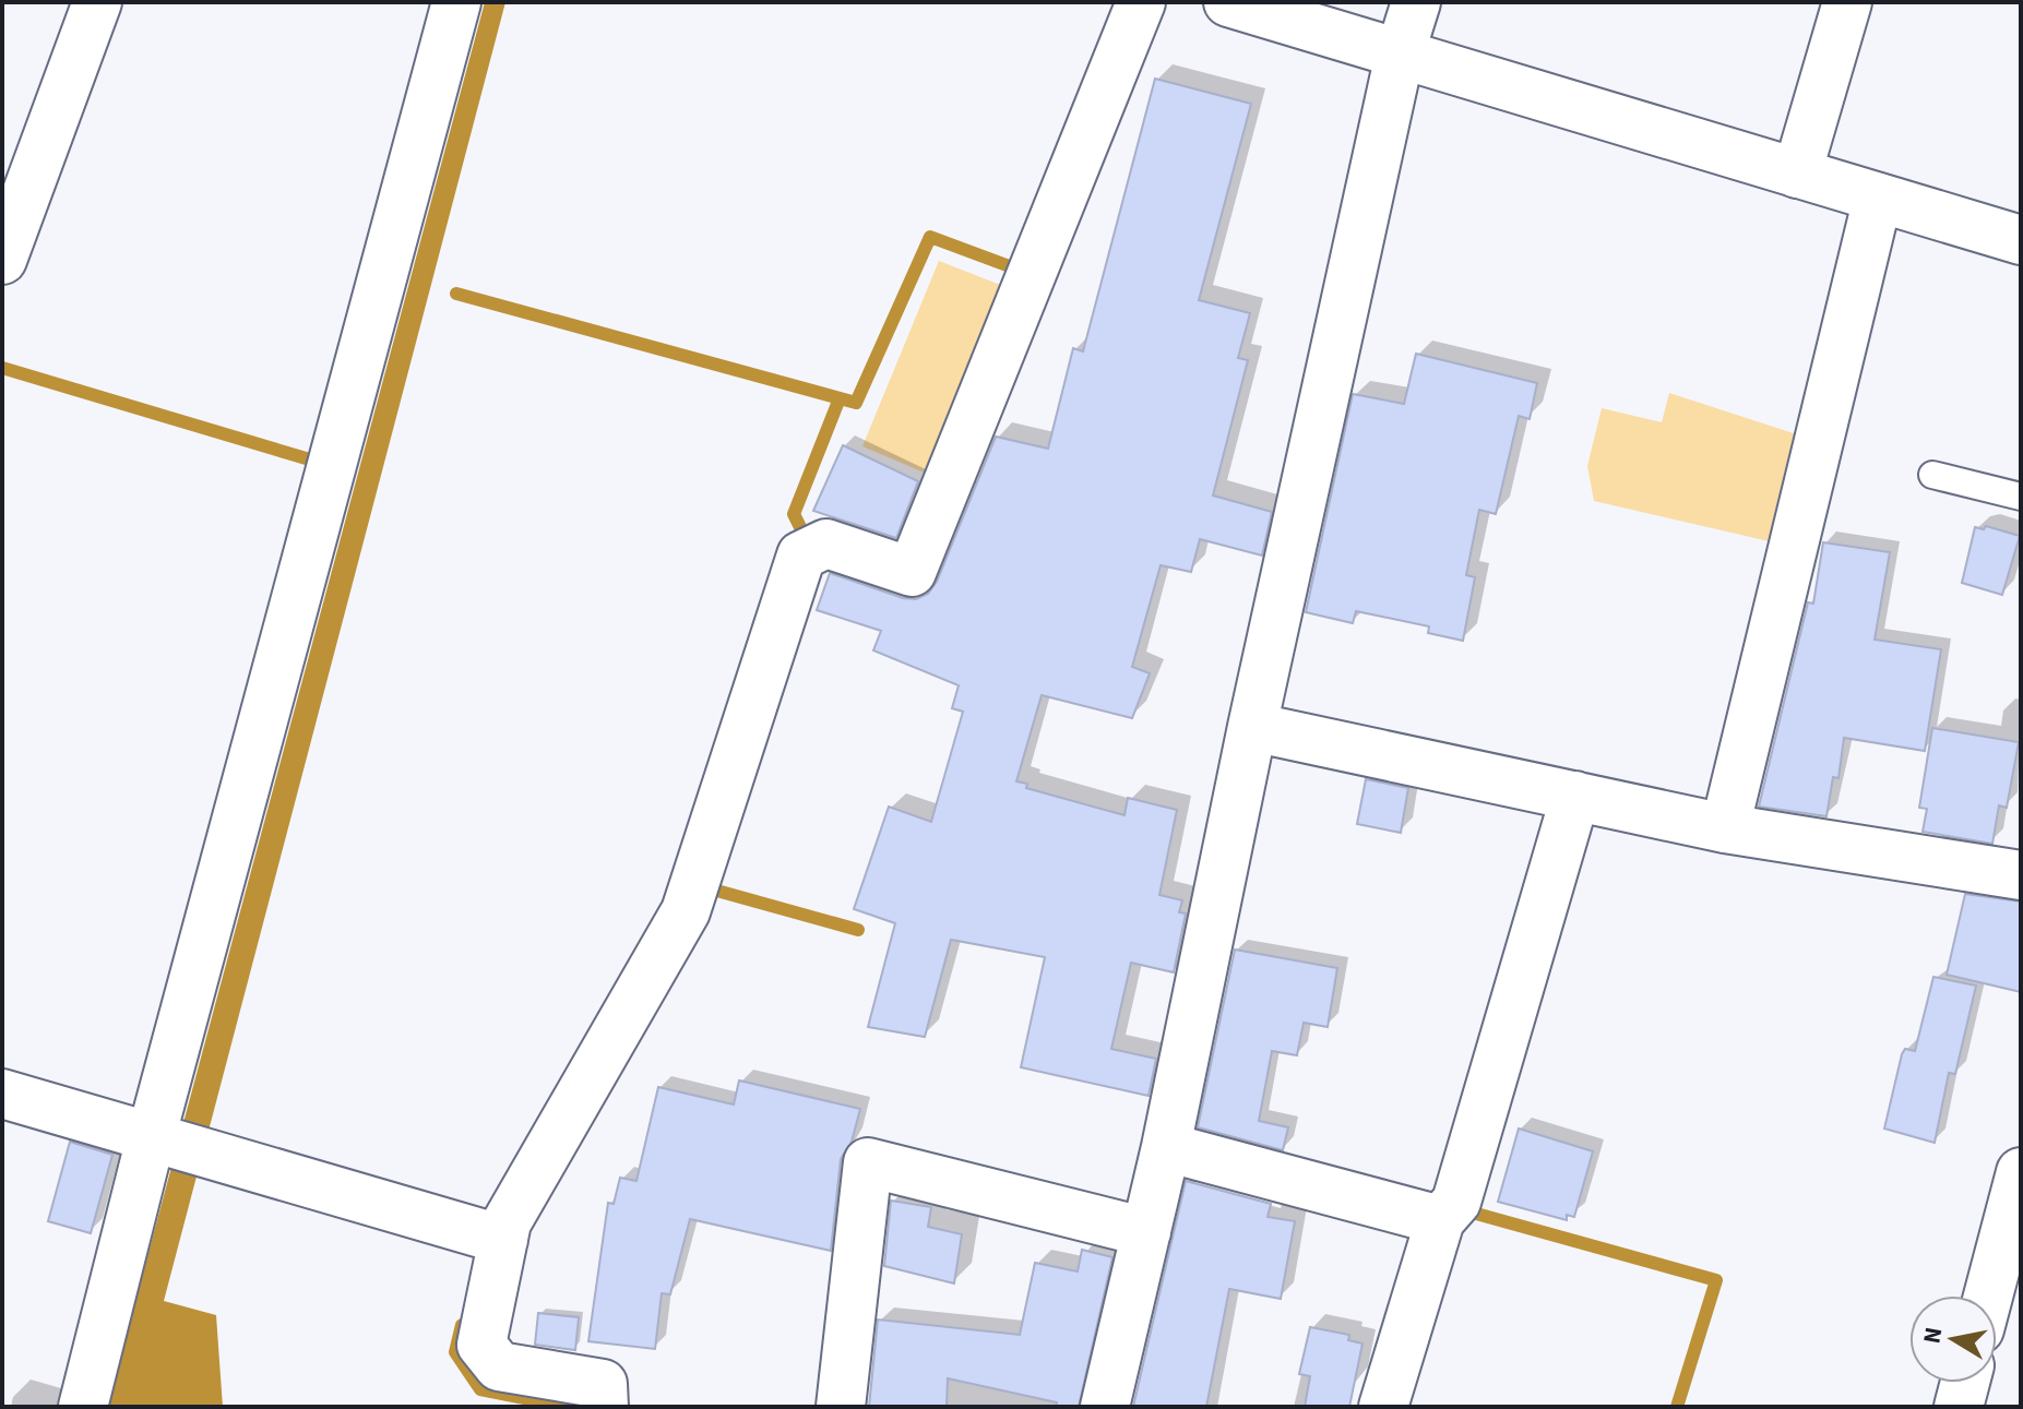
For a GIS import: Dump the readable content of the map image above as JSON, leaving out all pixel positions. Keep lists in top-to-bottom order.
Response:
{
  "north": "left"
}
